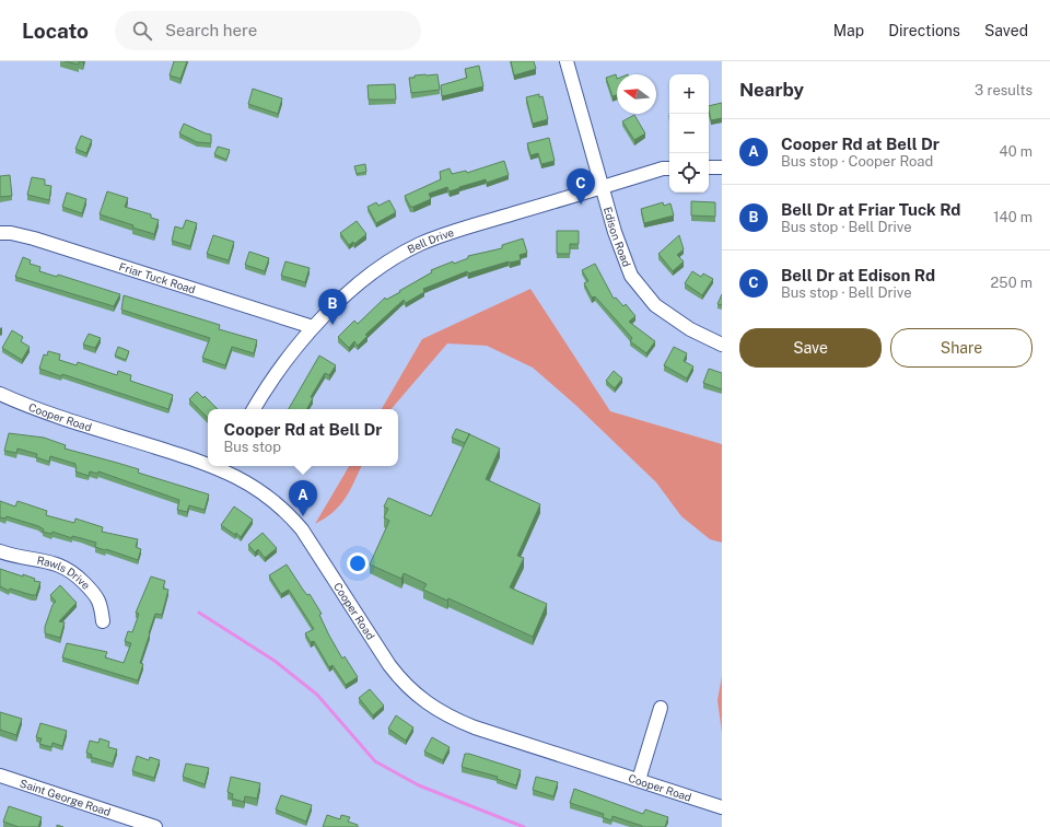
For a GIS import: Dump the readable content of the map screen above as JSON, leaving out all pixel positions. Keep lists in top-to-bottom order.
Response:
{
  "streets": {
    "street": [
      "Edison Road",
      "Bell Drive",
      "Friar Tuck Road",
      "Cooper Road",
      "Rawls Drive",
      "Saint George Road"
    ]
  },
  "crossings": [
    ["Edison Road", "Bell Drive"],
    ["Bell Drive", "Friar Tuck Road"]
  ],
  "north": "left",
  "page": {
    "header": "Locato",
    "search": "Search here",
    "nav": ["Map", "Directions", "Saved"],
    "heading": ["Nearby", "3 results"],
    "map_buttons": ["+", "−"],
    "list": [
      {
        "mark": "A",
        "name": "Cooper Rd at Bell Dr",
        "note": "Bus stop · Cooper Road",
        "value": "40 m"
      },
      {
        "mark": "B",
        "name": "Bell Dr at Friar Tuck Rd",
        "note": "Bus stop · Bell Drive",
        "value": "140 m"
      },
      {
        "mark": "C",
        "name": "Bell Dr at Edison Rd",
        "note": "Bus stop · Bell Drive",
        "value": "250 m"
      }
    ],
    "pins": ["C", "B", "A"],
    "buttons": ["Save", "Share"],
    "popup": ["Cooper Rd at Bell Dr", "Bus stop"]
  }
}
